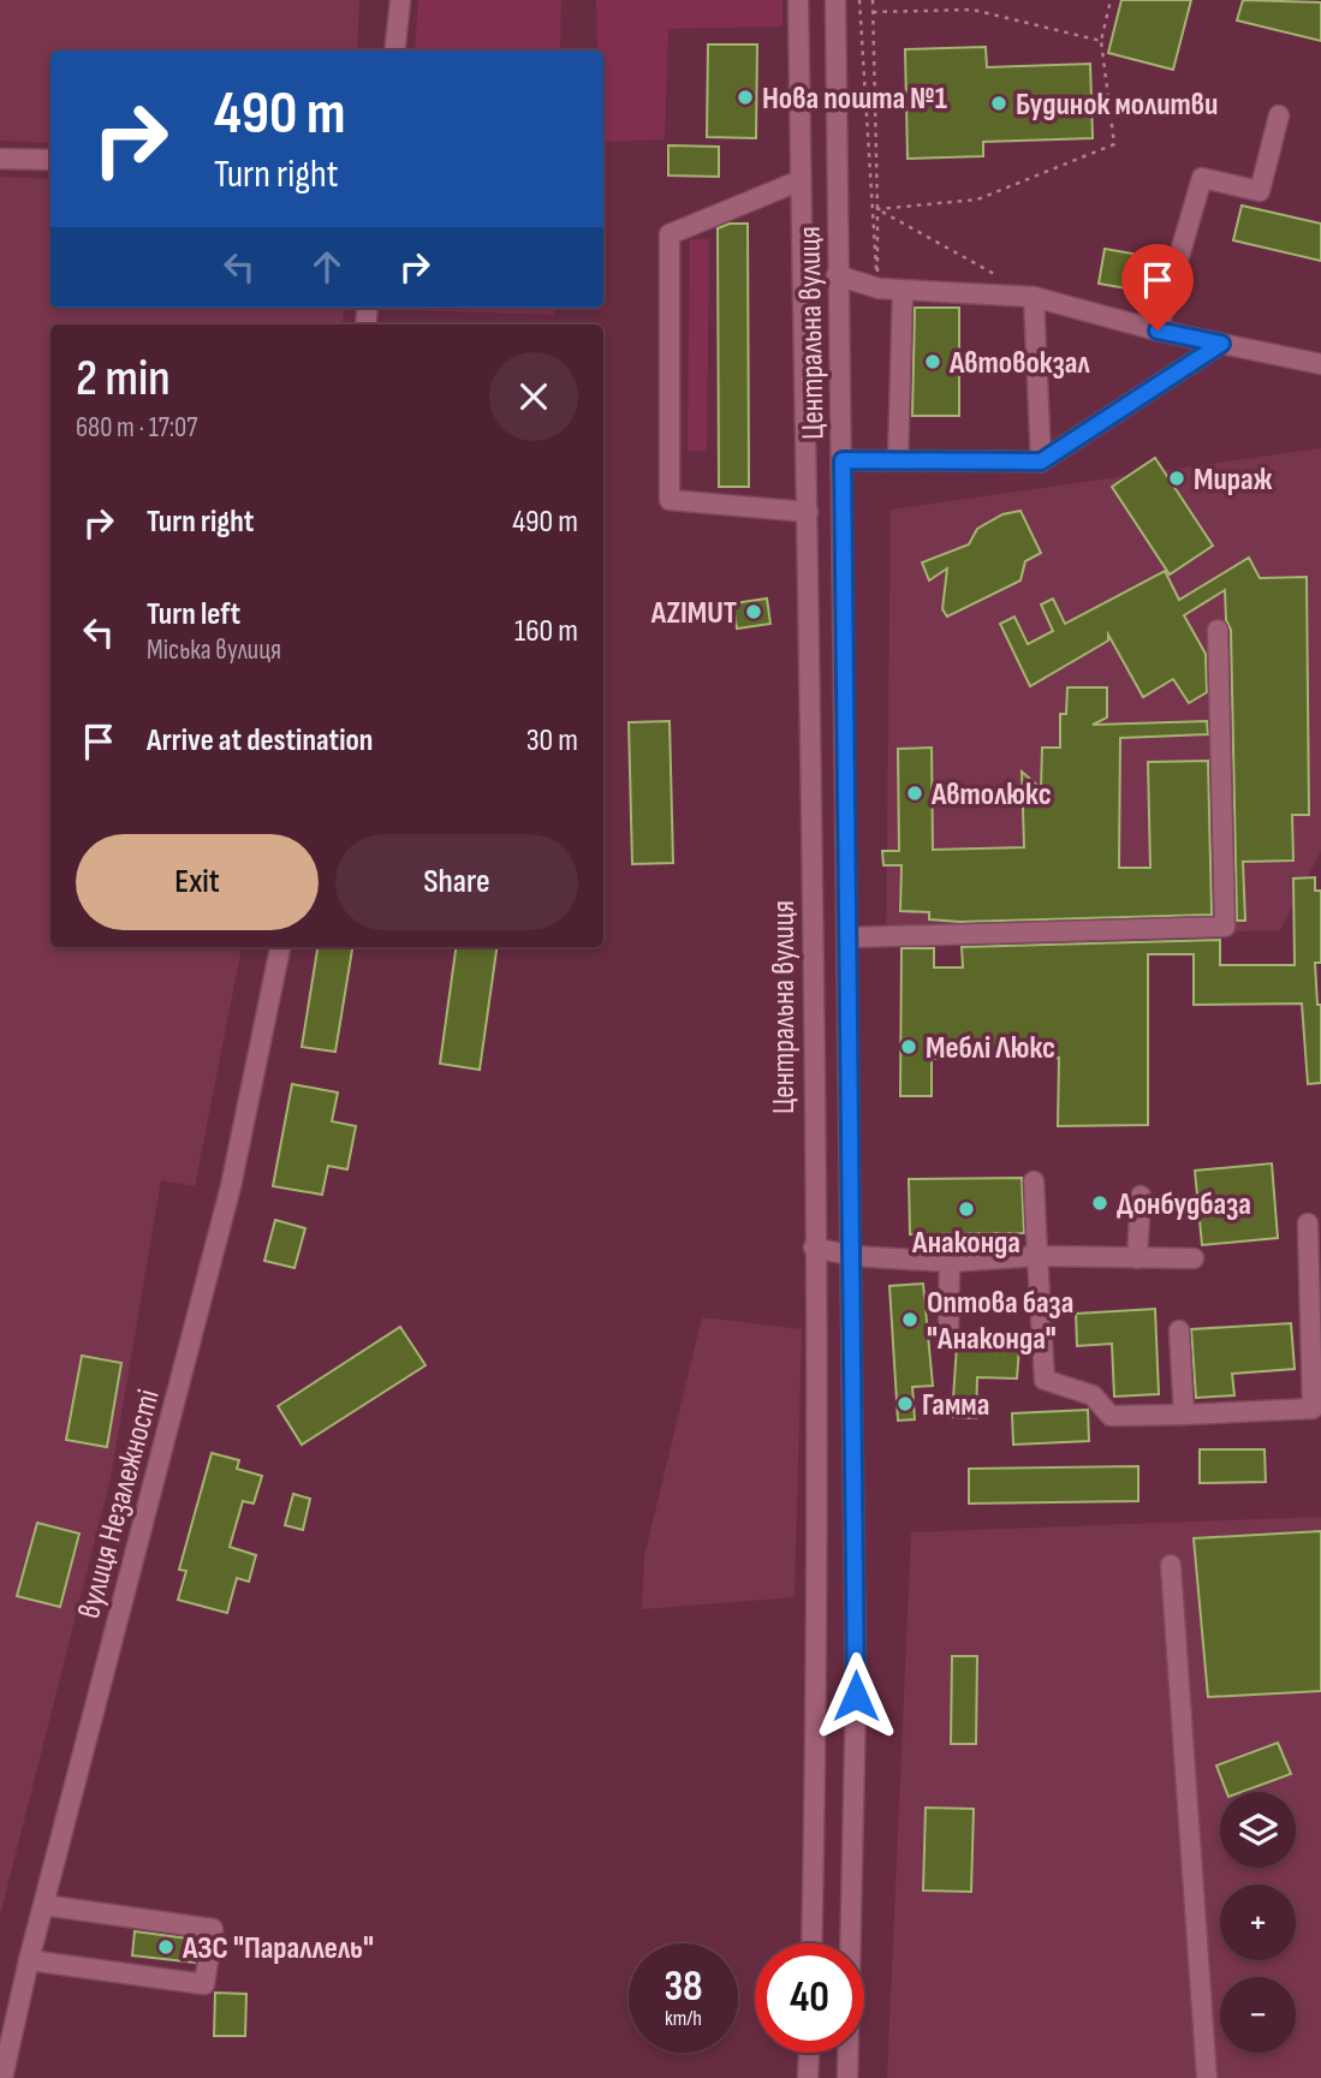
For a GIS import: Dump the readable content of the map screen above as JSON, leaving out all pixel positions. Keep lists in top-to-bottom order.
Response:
{
  "streets": {
    "street": ["Центральна вулиця", "вулиця Незалежності"]
  },
  "places": [
    "Нова пошта №1",
    "Будинок молитви",
    "Автовокзал",
    "Мираж",
    "AZIMUT",
    "Автолюкс",
    "Меблі Люкс",
    "Донбудбаза",
    "Анаконда",
    "Оптова база \"Анаконда\"",
    "Гамма",
    "АЗС \"Параллель\""
  ],
  "page": {
    "turn": ["490 m", "Turn right"],
    "heading": ["2 min", "680 m · 17:07"],
    "list": [
      {
        "name": "Turn right",
        "value": "490 m"
      },
      {
        "name": "Turn left",
        "note": "Міська вулиця",
        "value": "160 m"
      },
      {
        "name": "Arrive at destination",
        "value": "30 m"
      }
    ],
    "buttons": ["Exit", "Share"],
    "map_buttons": ["+", "−"],
    "speed": "38 km/h",
    "limit": "40"
  }
}
